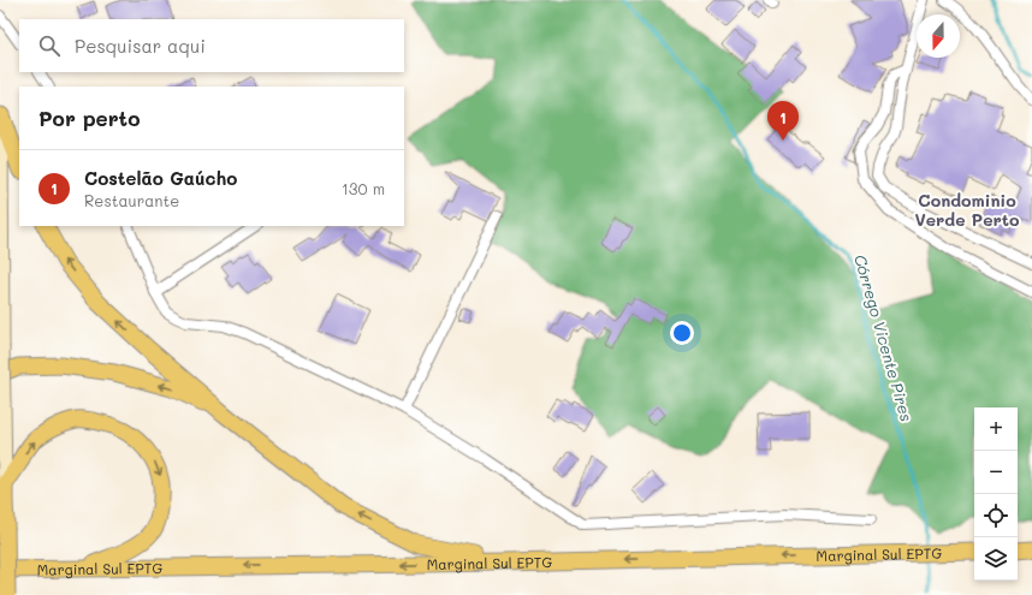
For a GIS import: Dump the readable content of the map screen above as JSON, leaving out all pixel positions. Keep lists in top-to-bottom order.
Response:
{
  "streets": {
    "main road": ["Marginal Sul EPTG"]
  },
  "one_way": ["Marginal Sul EPTG"],
  "districts": ["Condominio Verde Perto"],
  "water": ["Córrego Vicente Pires"],
  "north": "bottom",
  "page": {
    "search": "Pesquisar aqui",
    "heading": "Por perto",
    "pins": "1",
    "list": [
      {
        "mark": "1",
        "name": "Costelão Gaúcho",
        "note": "Restaurante",
        "value": "130 m"
      }
    ],
    "map_buttons": ["+", "−"]
  }
}
